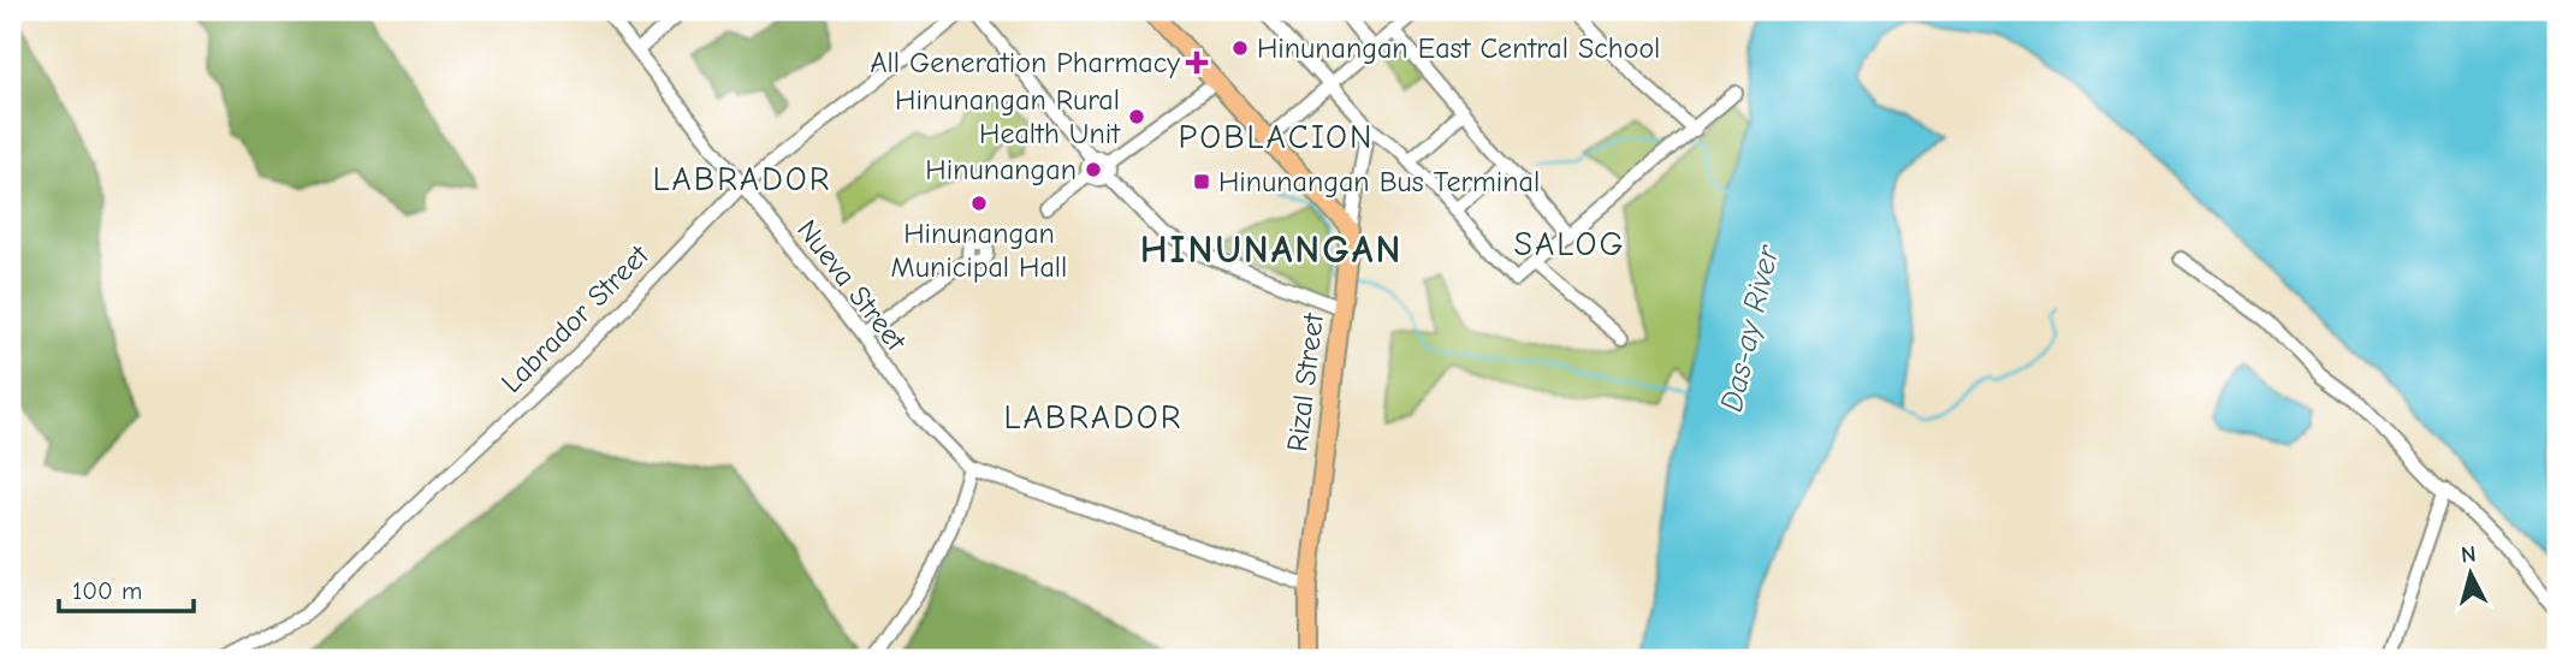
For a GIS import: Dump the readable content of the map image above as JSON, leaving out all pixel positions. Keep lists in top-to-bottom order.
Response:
{
  "streets": {
    "main road": ["Rizal Street"],
    "street": ["Nueva Street", "Labrador Street"]
  },
  "crossings": [
    ["Nueva Street", "Labrador Street"]
  ],
  "districts": [
    "POBLACION",
    "LABRADOR",
    "SALOG",
    "HINUNANGAN",
    "LABRADOR"
  ],
  "water": ["Das-ay River"],
  "places": {
    "other": [
      "Hinunangan East Central School",
      "Hinunangan Rural Health Unit",
      "Hinunangan",
      "Hinunangan Municipal Hall"
    ],
    "health": ["All Generation Pharmacy"],
    "transit": ["Hinunangan Bus Terminal"]
  },
  "scale_bar": "100 m",
  "north": "top"
}
